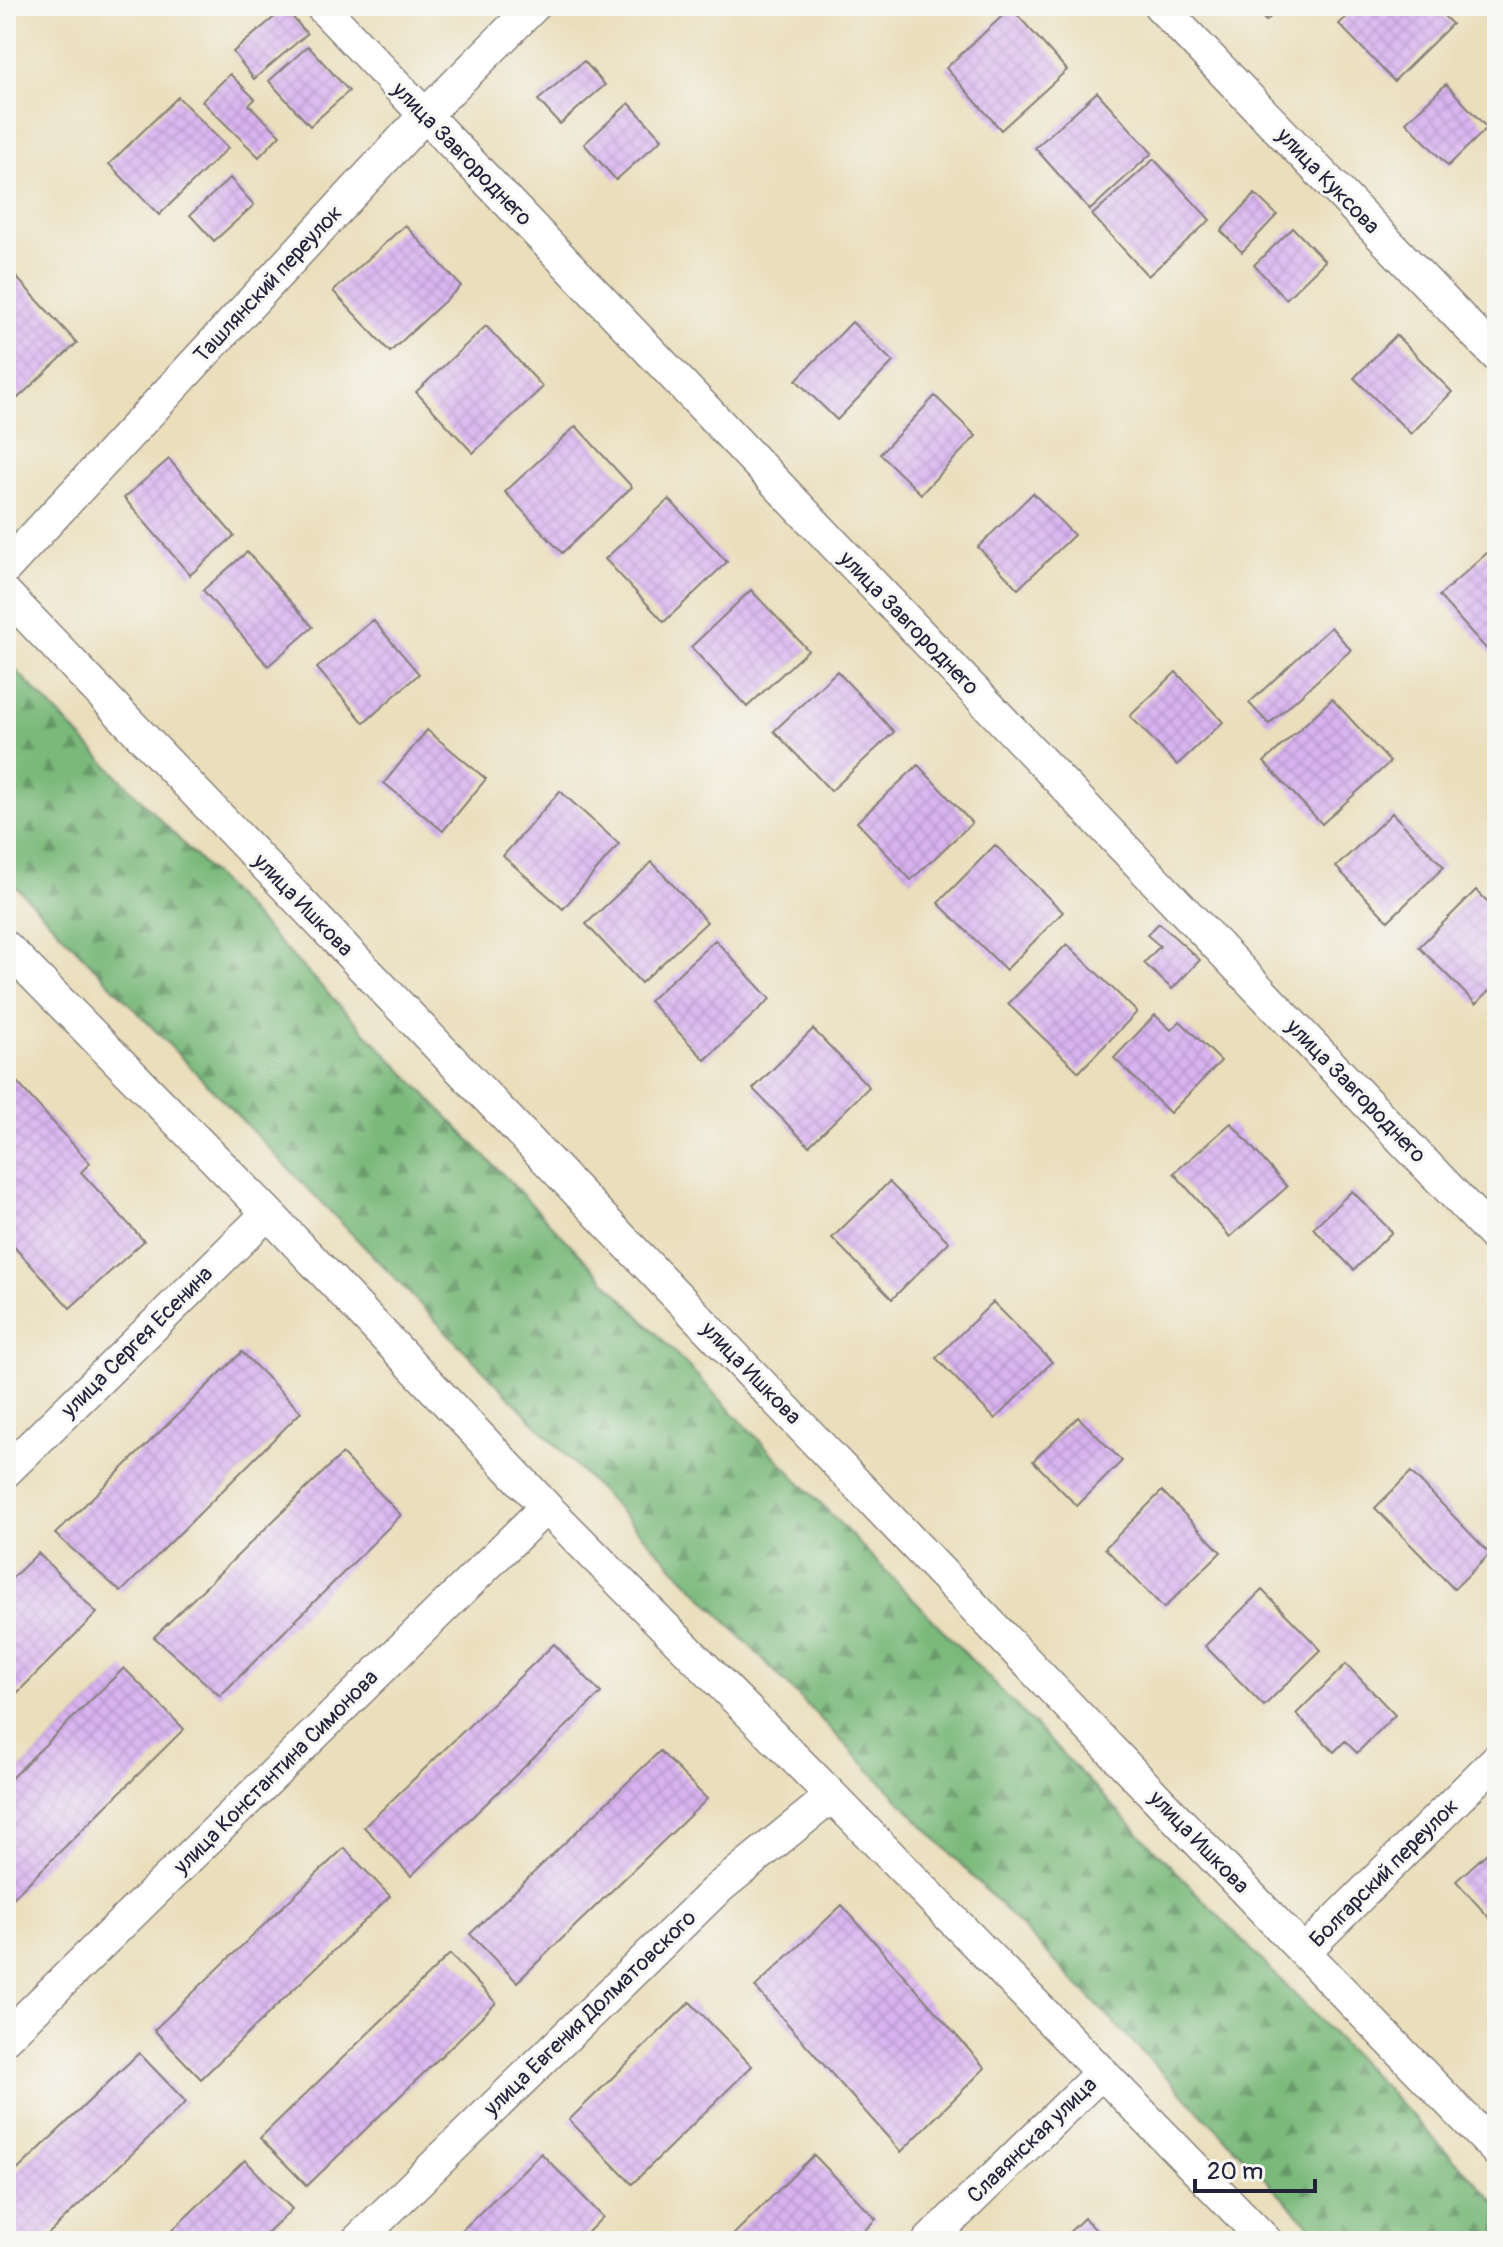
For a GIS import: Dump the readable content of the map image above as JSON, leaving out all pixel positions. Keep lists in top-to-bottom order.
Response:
{
  "streets": {
    "street": [
      "улица Завгороднего",
      "улица Куксова",
      "Ташлянский переулок",
      "улица Ишкова",
      "улица Сергея Есенина",
      "улица Константина Симонова",
      "Болгарский переулок",
      "улица Евгения Долматовского",
      "Славянская улица"
    ]
  },
  "crossings": [
    ["улица Завгороднего", "Ташлянский переулок"],
    ["улица Ишкова", "Болгарский переулок"]
  ],
  "scale_bar": "20 m"
}
